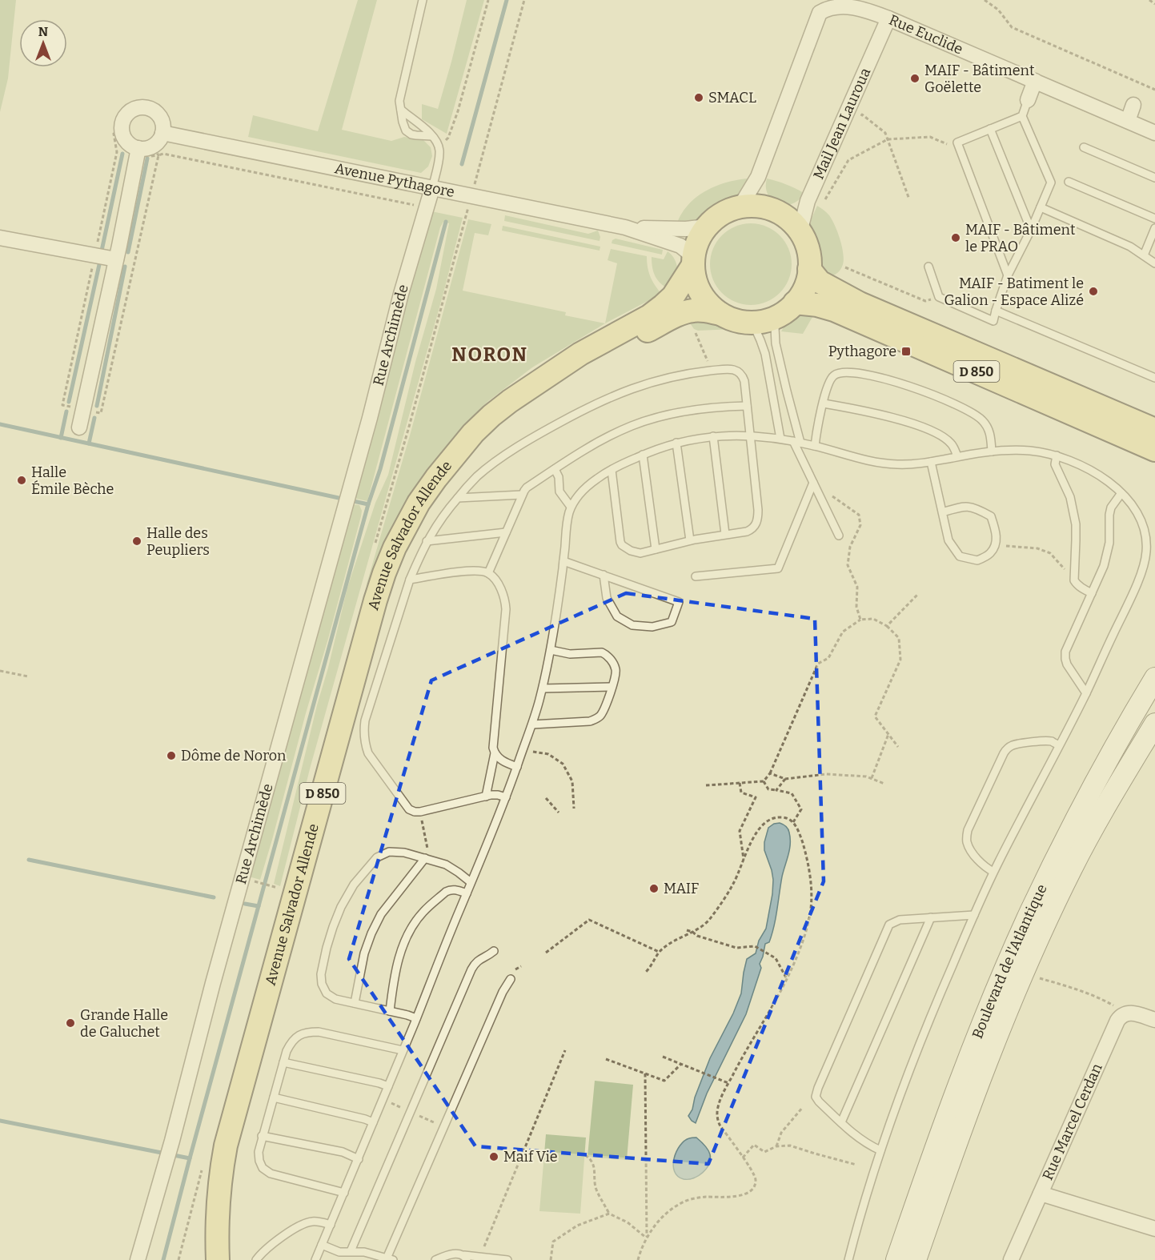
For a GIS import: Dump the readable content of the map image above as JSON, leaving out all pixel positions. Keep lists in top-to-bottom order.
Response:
{
  "streets": {
    "main road": ["D 850", "Avenue Salvador Allende", "Boulevard de l'Atlantique"],
    "street": [
      "Rue Euclide",
      "Mail Jean Lauroua",
      "Avenue Pythagore",
      "Rue Archimède",
      "Rue Marcel Cerdan"
    ]
  },
  "crossings": [
    ["Rue Euclide", "Mail Jean Lauroua"],
    ["Rue Euclide", "Avenue Pythagore"],
    ["Rue Euclide", "D 850"],
    ["Rue Euclide", "Avenue Salvador Allende"],
    ["Mail Jean Lauroua", "Avenue Pythagore"],
    ["Mail Jean Lauroua", "D 850"],
    ["Mail Jean Lauroua", "Avenue Salvador Allende"],
    ["Avenue Pythagore", "Rue Archimède"],
    ["Avenue Pythagore", "D 850"],
    ["Avenue Pythagore", "Avenue Salvador Allende"],
    ["D 850", "Avenue Salvador Allende"]
  ],
  "districts": ["NORON"],
  "places": {
    "other": [
      "MAIF - Bâtiment Goëlette",
      "SMACL",
      "MAIF - Bâtiment le PRAO",
      "MAIF - Batiment le Galion - Espace Alizé",
      "Halle Émile Bèche",
      "Halle des Peupliers",
      "Dôme de Noron",
      "MAIF",
      "Grande Halle de Galuchet",
      "Maif Vie"
    ],
    "transit": ["Pythagore"]
  },
  "north": "top"
}
